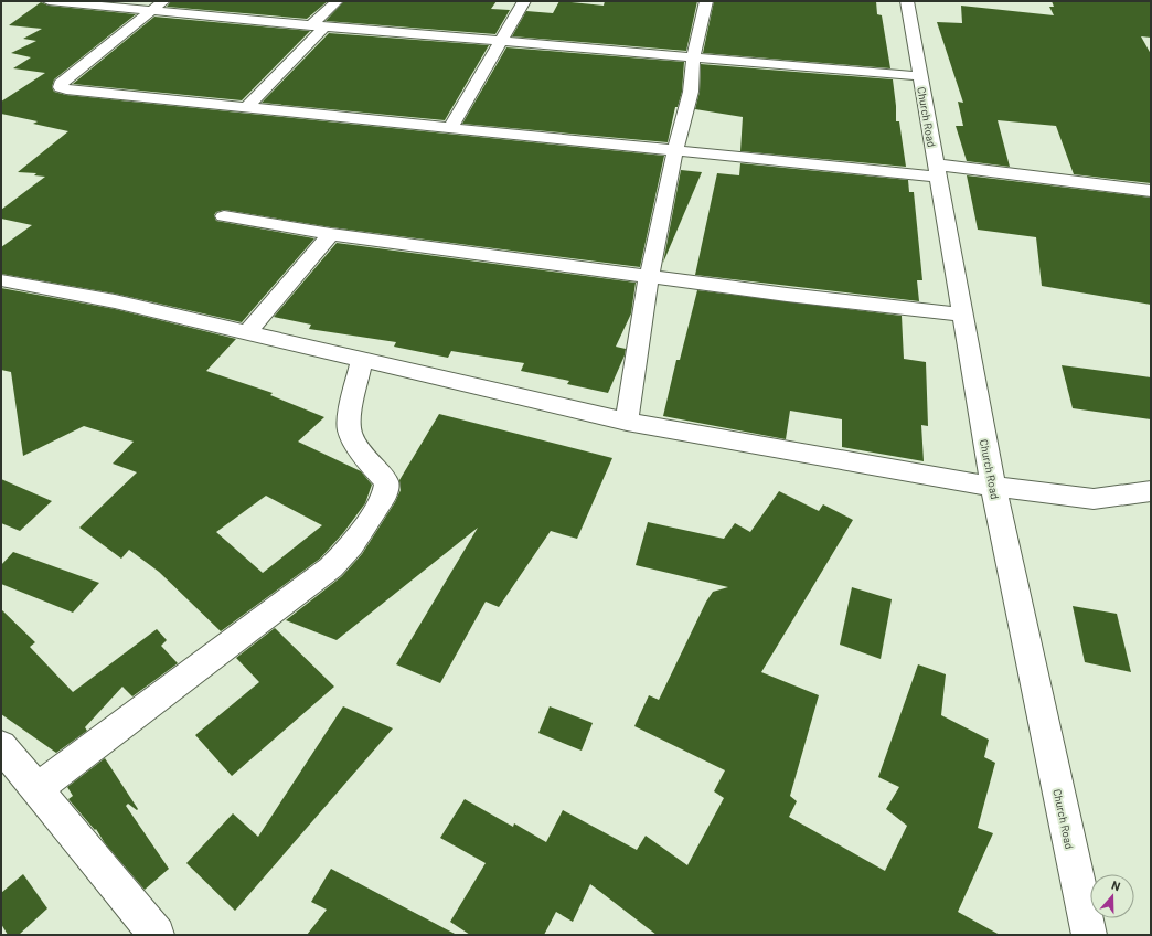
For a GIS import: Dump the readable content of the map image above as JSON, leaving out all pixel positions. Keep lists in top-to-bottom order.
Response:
{
  "streets": {
    "street": ["Church Road"]
  },
  "north": "top"
}
